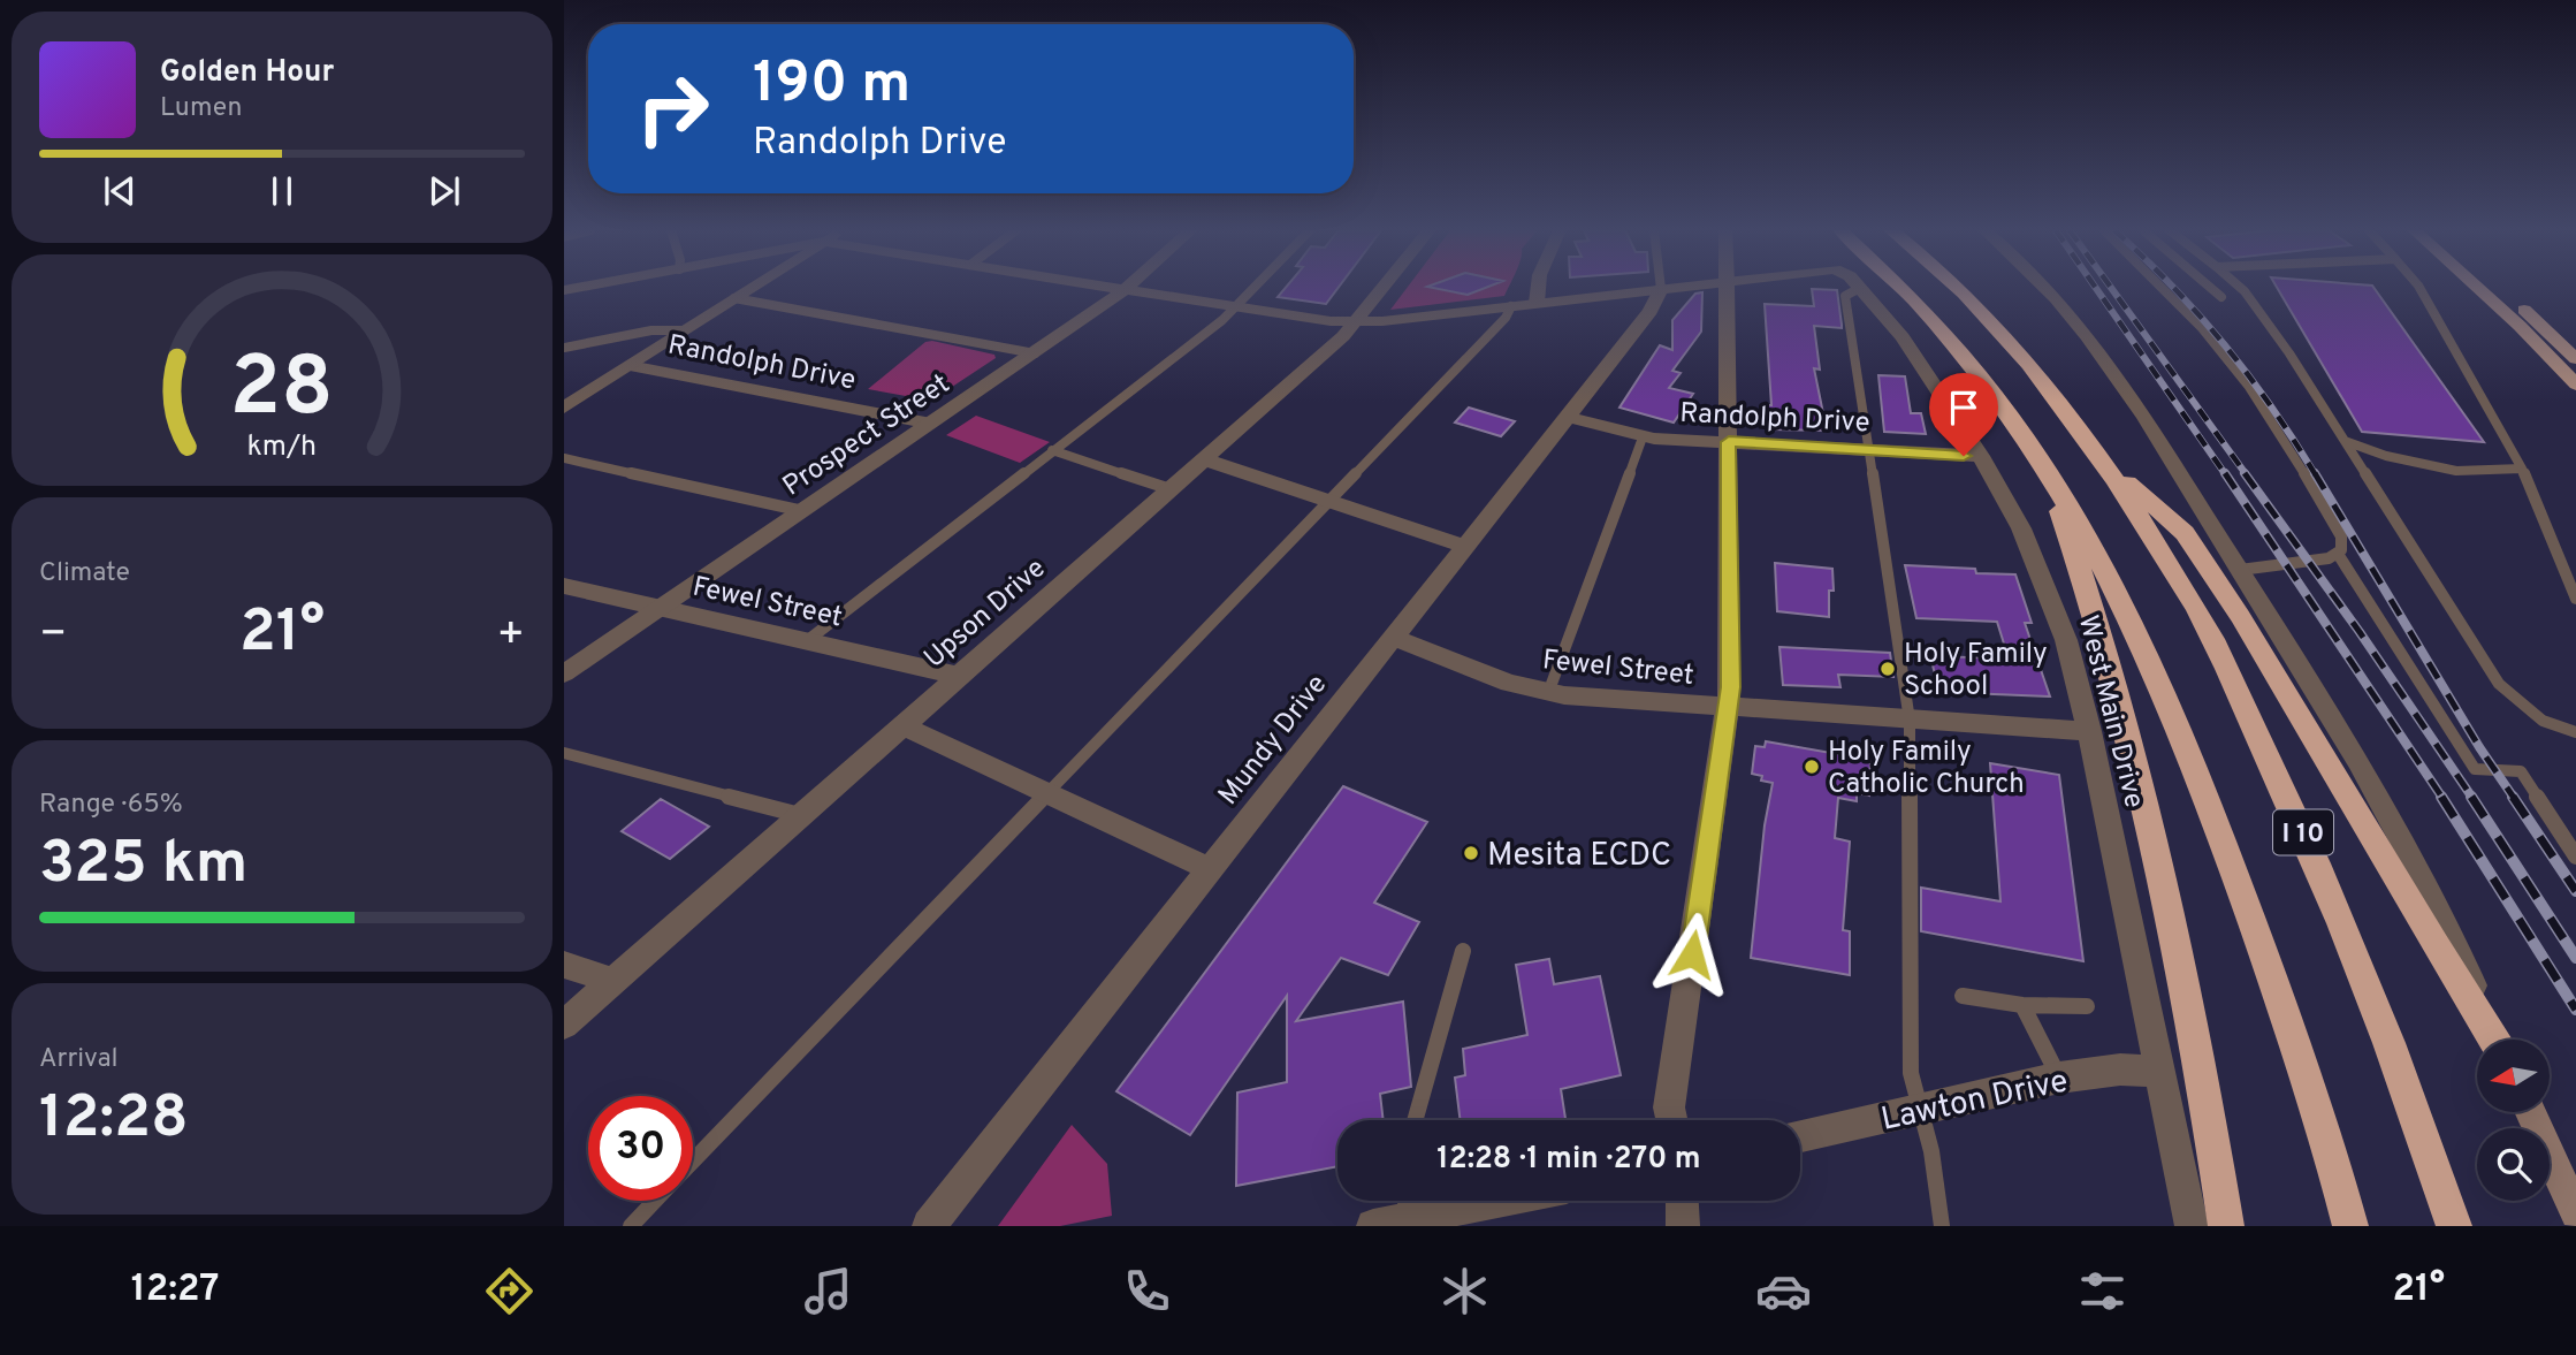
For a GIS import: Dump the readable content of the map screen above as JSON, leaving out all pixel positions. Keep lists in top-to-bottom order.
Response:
{
  "streets": {
    "highway": ["I 10"],
    "street": [
      "Randolph Drive",
      "Prospect Street",
      "Fewel Street",
      "Upson Drive",
      "West Main Drive",
      "Mundy Drive",
      "Lawton Drive"
    ]
  },
  "crossings": [
    ["Randolph Drive", "Prospect Street"],
    ["Randolph Drive", "West Main Drive"],
    ["Randolph Drive", "Mundy Drive"],
    ["Prospect Street", "Fewel Street"],
    ["Fewel Street", "Upson Drive"],
    ["Fewel Street", "West Main Drive"],
    ["Fewel Street", "Mundy Drive"],
    ["West Main Drive", "Lawton Drive"]
  ],
  "places": ["Holy Family School", "Holy Family Catholic Church", "Mesita ECDC"],
  "north": "left",
  "page": {
    "turn": ["190 m", "Randolph Drive"],
    "song": ["Golden Hour", "Lumen"],
    "tile": [
      "Climate",
      ["Range · 65%", "325 km"],
      ["Arrival", "12:28"]
    ],
    "heat": ["−", "21°", "+"],
    "limit": "30",
    "trip": "12:28 · 1 min · 270 m",
    "tabs": ["12:27", "21°"],
    "gauge": ["28", "km/h"]
  }
}
